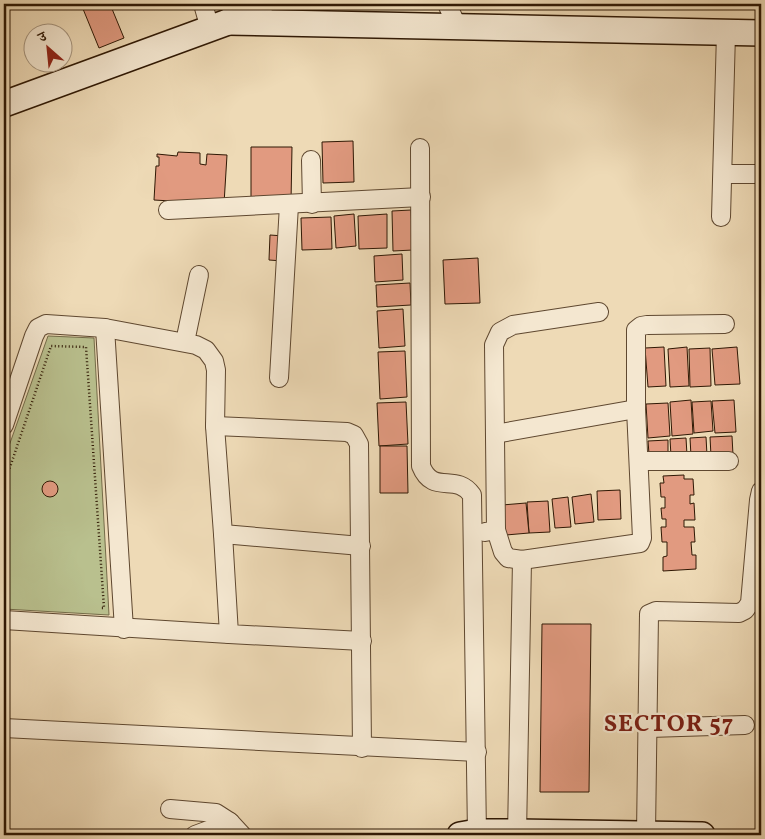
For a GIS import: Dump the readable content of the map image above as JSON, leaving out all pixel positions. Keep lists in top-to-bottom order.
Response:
{
  "districts": ["SECTOR 57"],
  "north": "top left"
}
